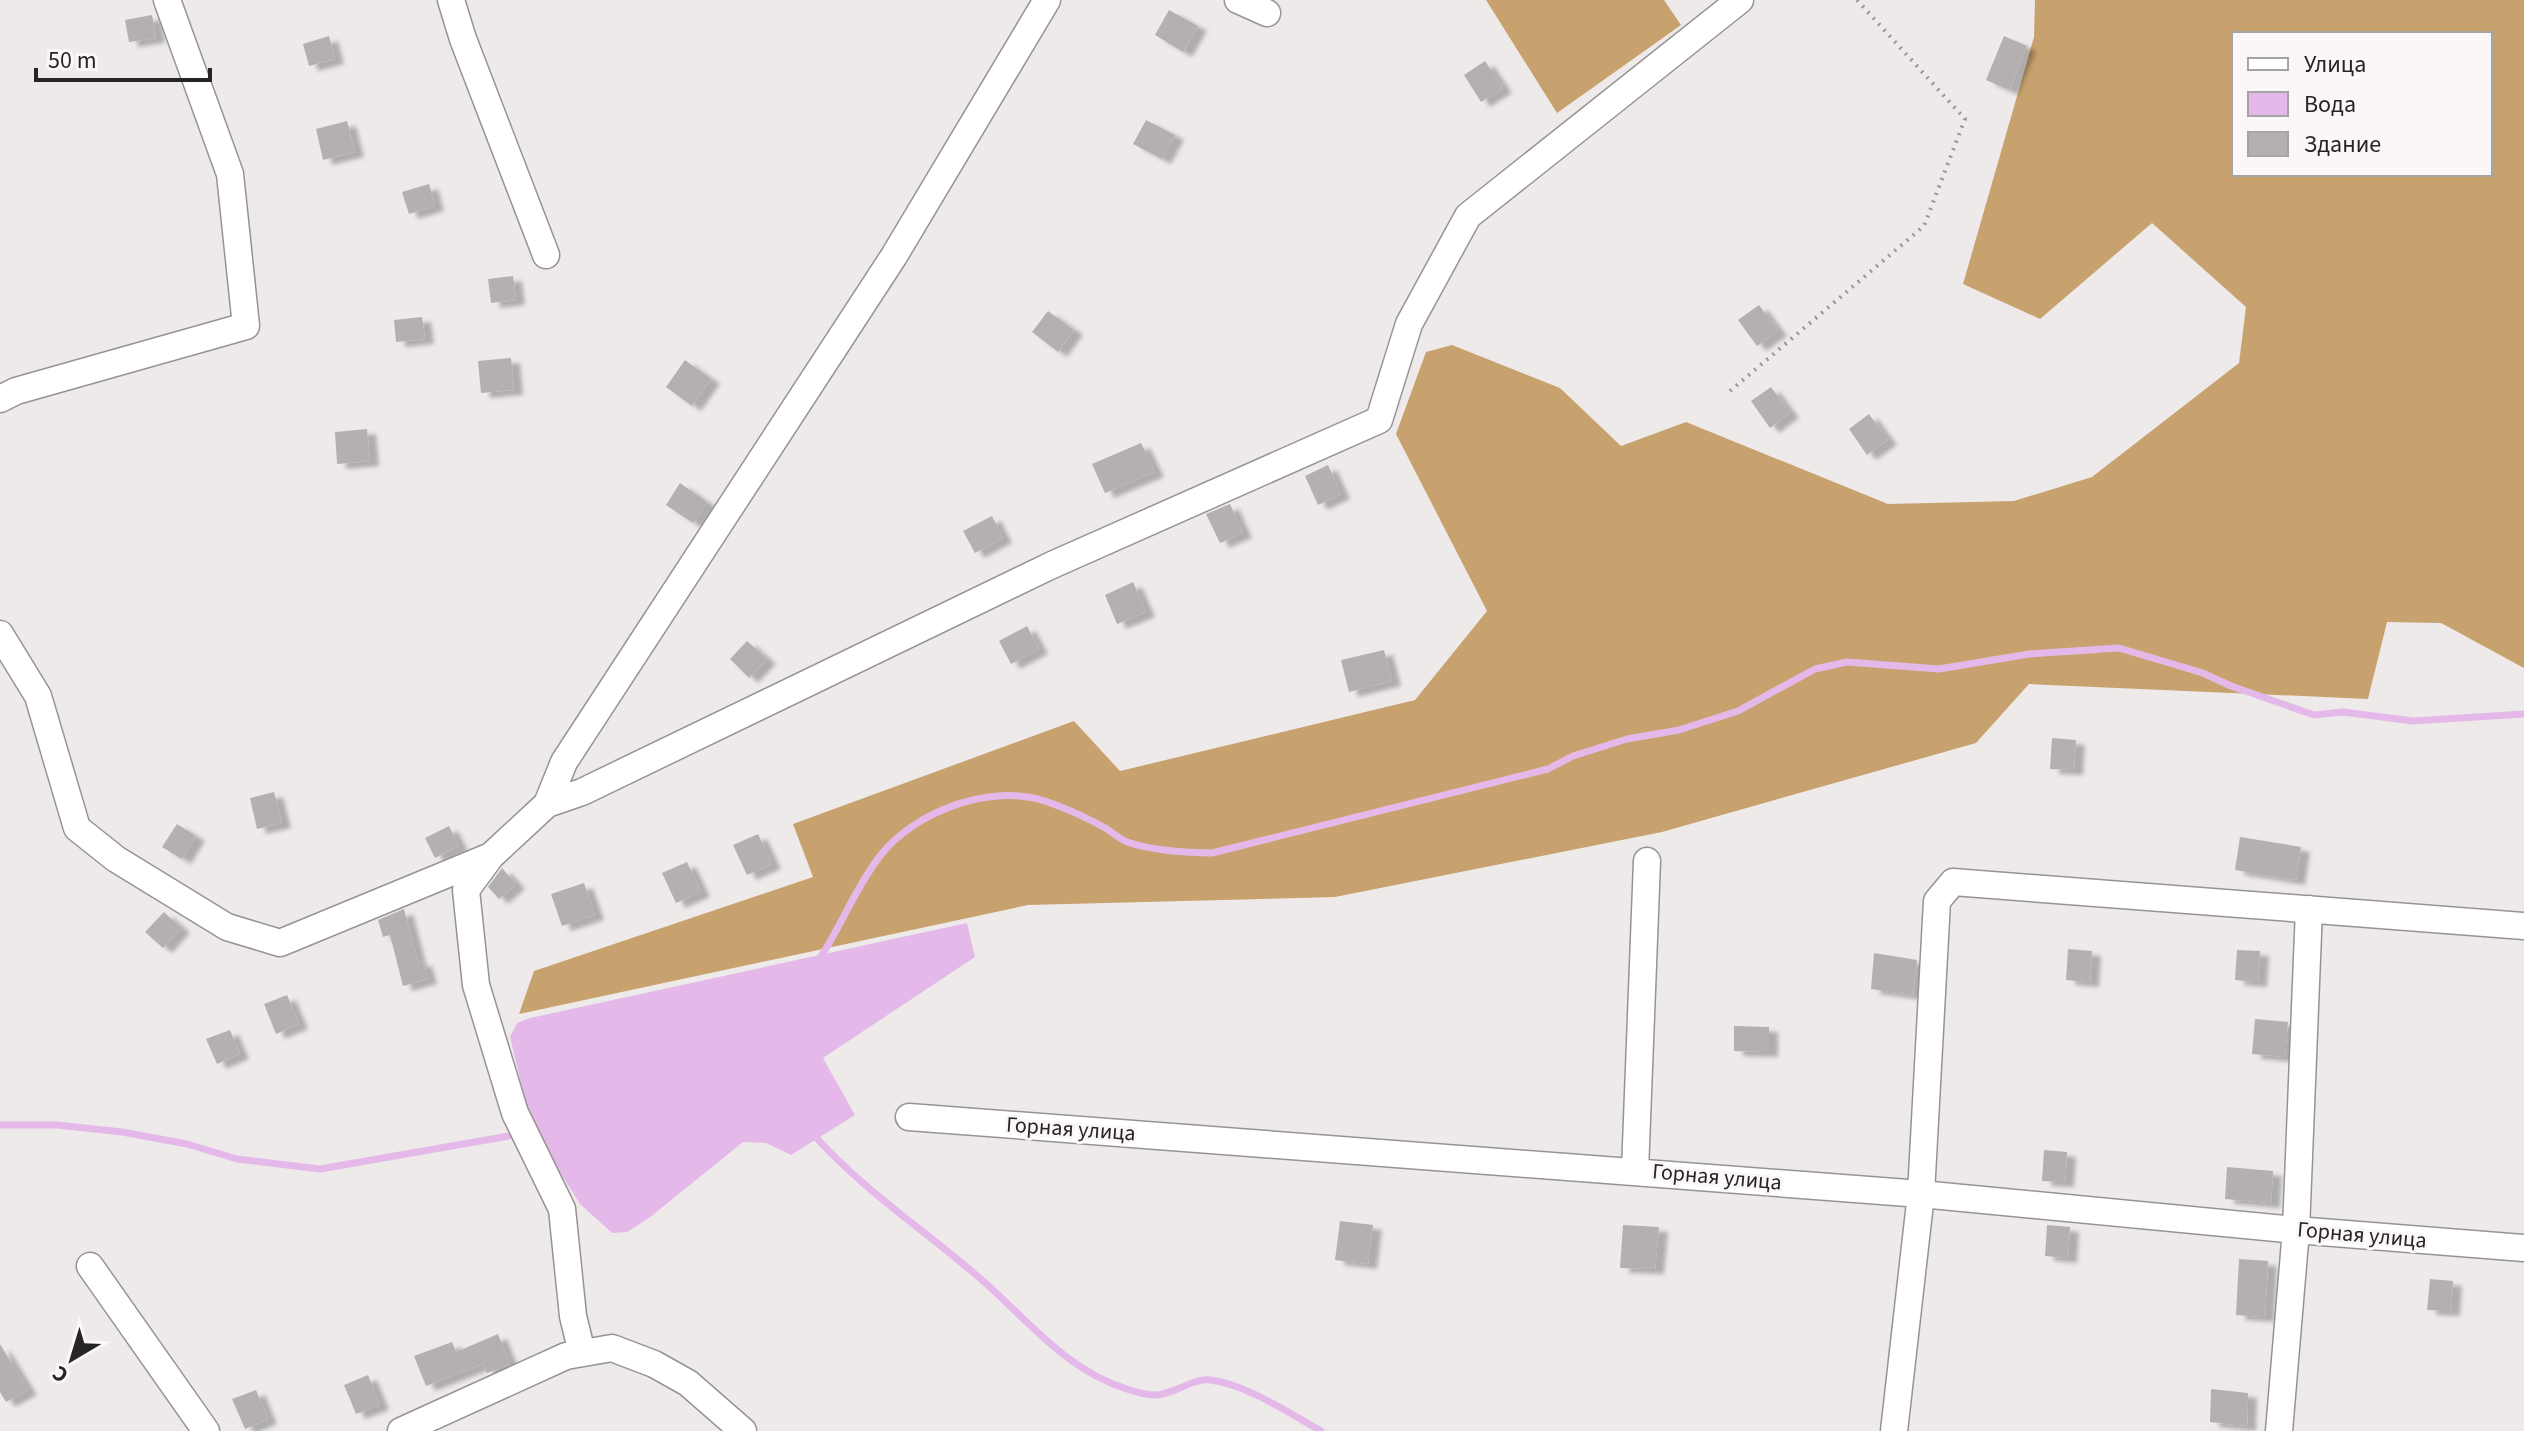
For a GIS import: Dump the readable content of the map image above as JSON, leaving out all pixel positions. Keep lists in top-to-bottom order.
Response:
{
  "streets": {
    "street": ["Горная улица"]
  },
  "legend": ["Улица", "Вода", "Здание"],
  "scale_bar": "50 m",
  "north": "bottom left"
}
